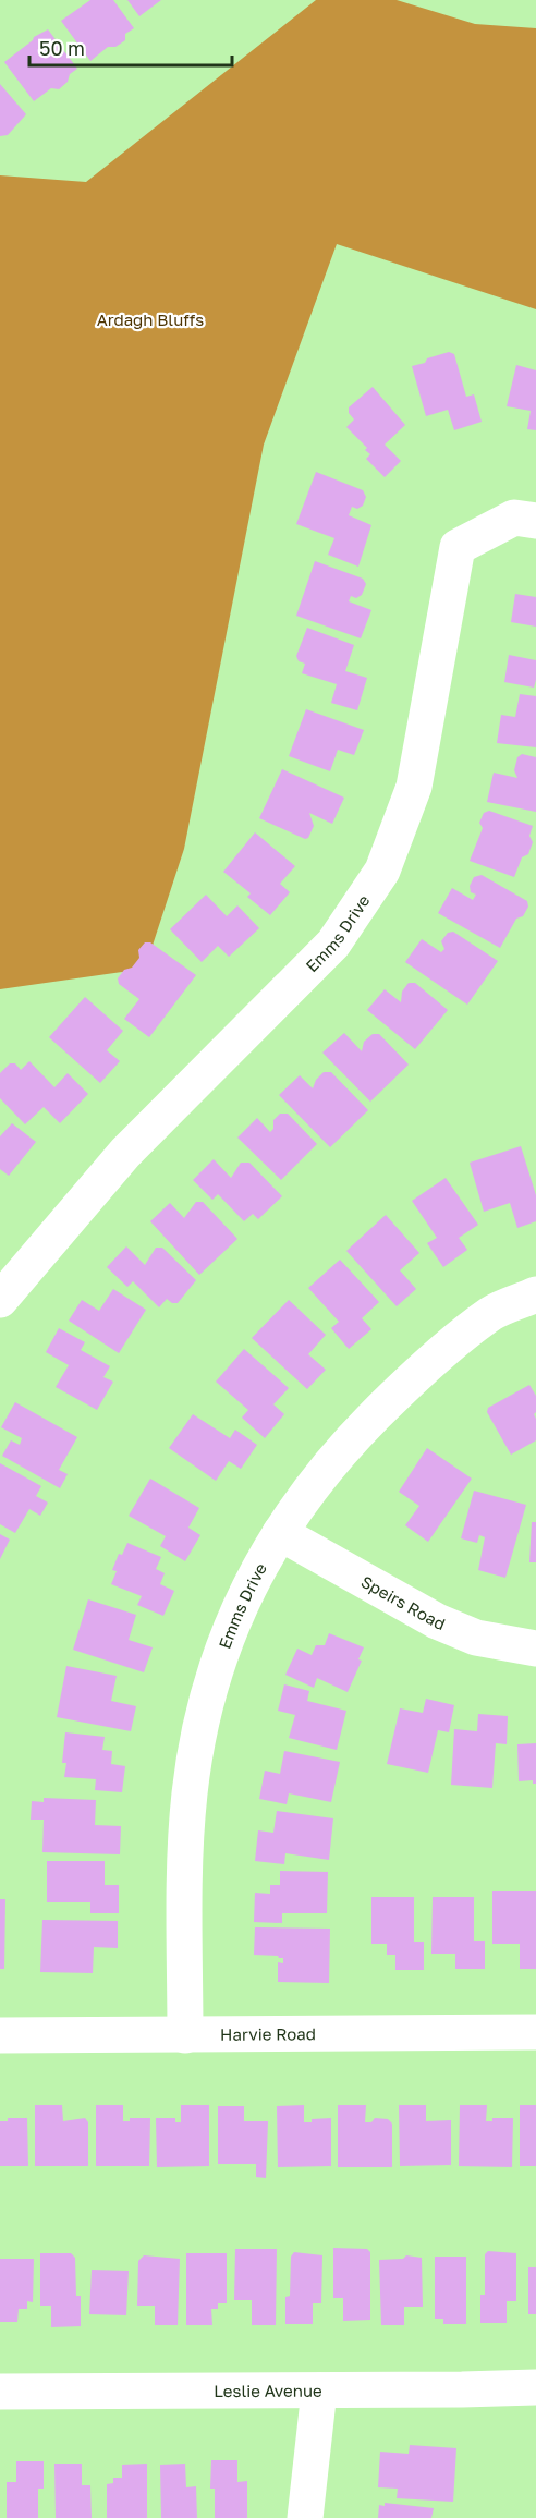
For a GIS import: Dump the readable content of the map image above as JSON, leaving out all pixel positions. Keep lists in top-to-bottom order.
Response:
{
  "streets": {
    "street": [
      "Emms Drive",
      "Speirs Road",
      "Harvie Road",
      "Leslie Avenue"
    ]
  },
  "crossings": [
    ["Emms Drive", "Speirs Road"],
    ["Emms Drive", "Harvie Road"]
  ],
  "parks": ["Ardagh Bluffs"],
  "scale_bar": "50 m"
}
